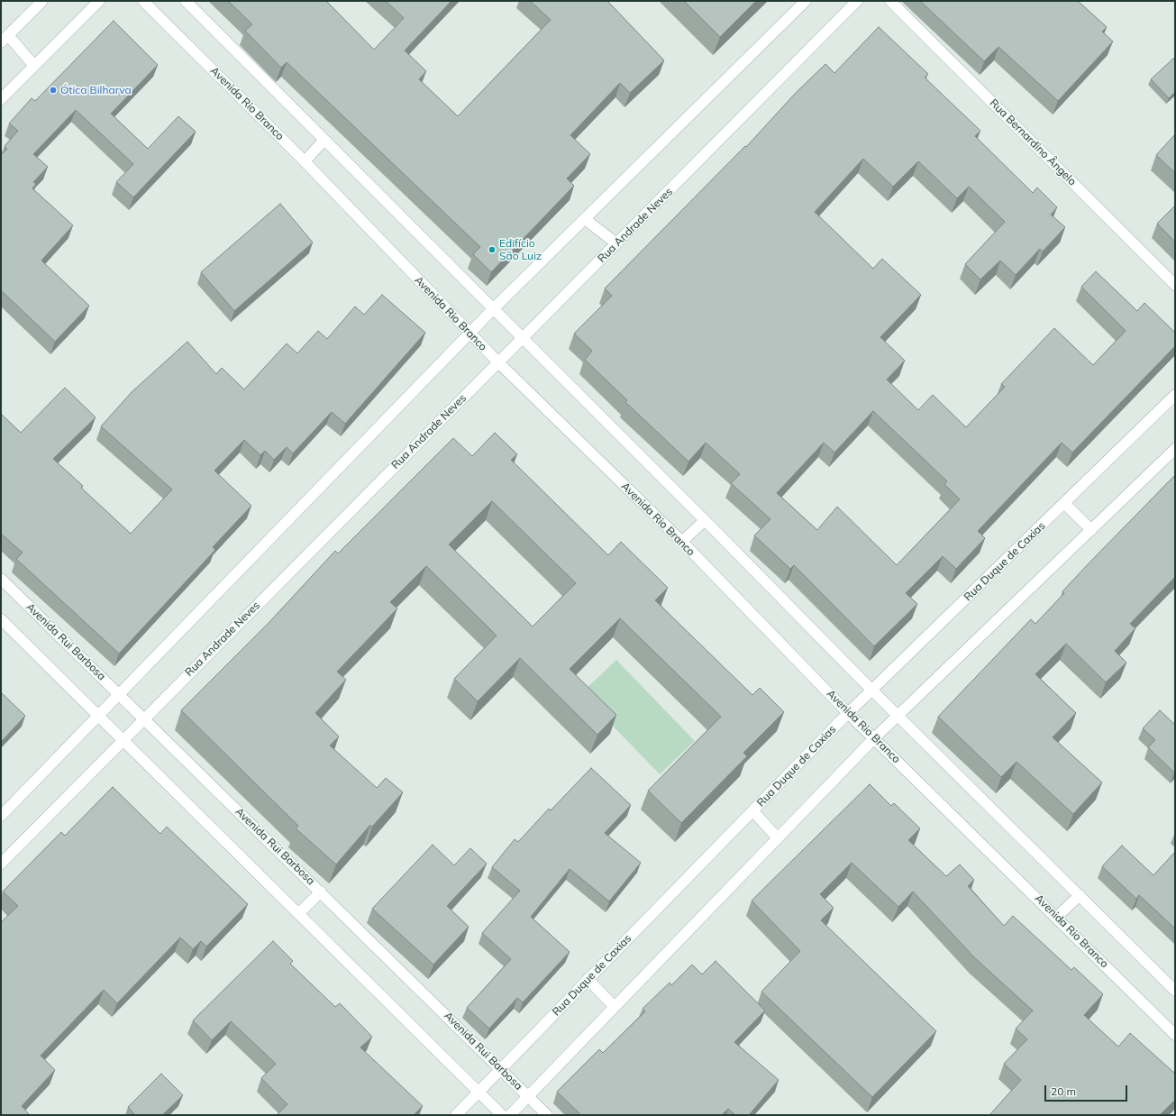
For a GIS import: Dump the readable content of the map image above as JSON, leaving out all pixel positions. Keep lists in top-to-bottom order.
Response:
{
  "streets": {
    "street": [
      "Avenida Rio Branco",
      "Rua Bernardino Ângelo",
      "Rua Andrade Neves",
      "Rua Duque de Caxias",
      "Avenida Rui Barbosa"
    ]
  },
  "crossings": [
    ["Avenida Rio Branco", "Rua Andrade Neves"],
    ["Avenida Rio Branco", "Rua Duque de Caxias"],
    ["Rua Andrade Neves", "Avenida Rui Barbosa"],
    ["Rua Duque de Caxias", "Avenida Rui Barbosa"]
  ],
  "places": ["Ótica Bilharva", "Edifício São Luiz"],
  "scale_bar": "20 m"
}
